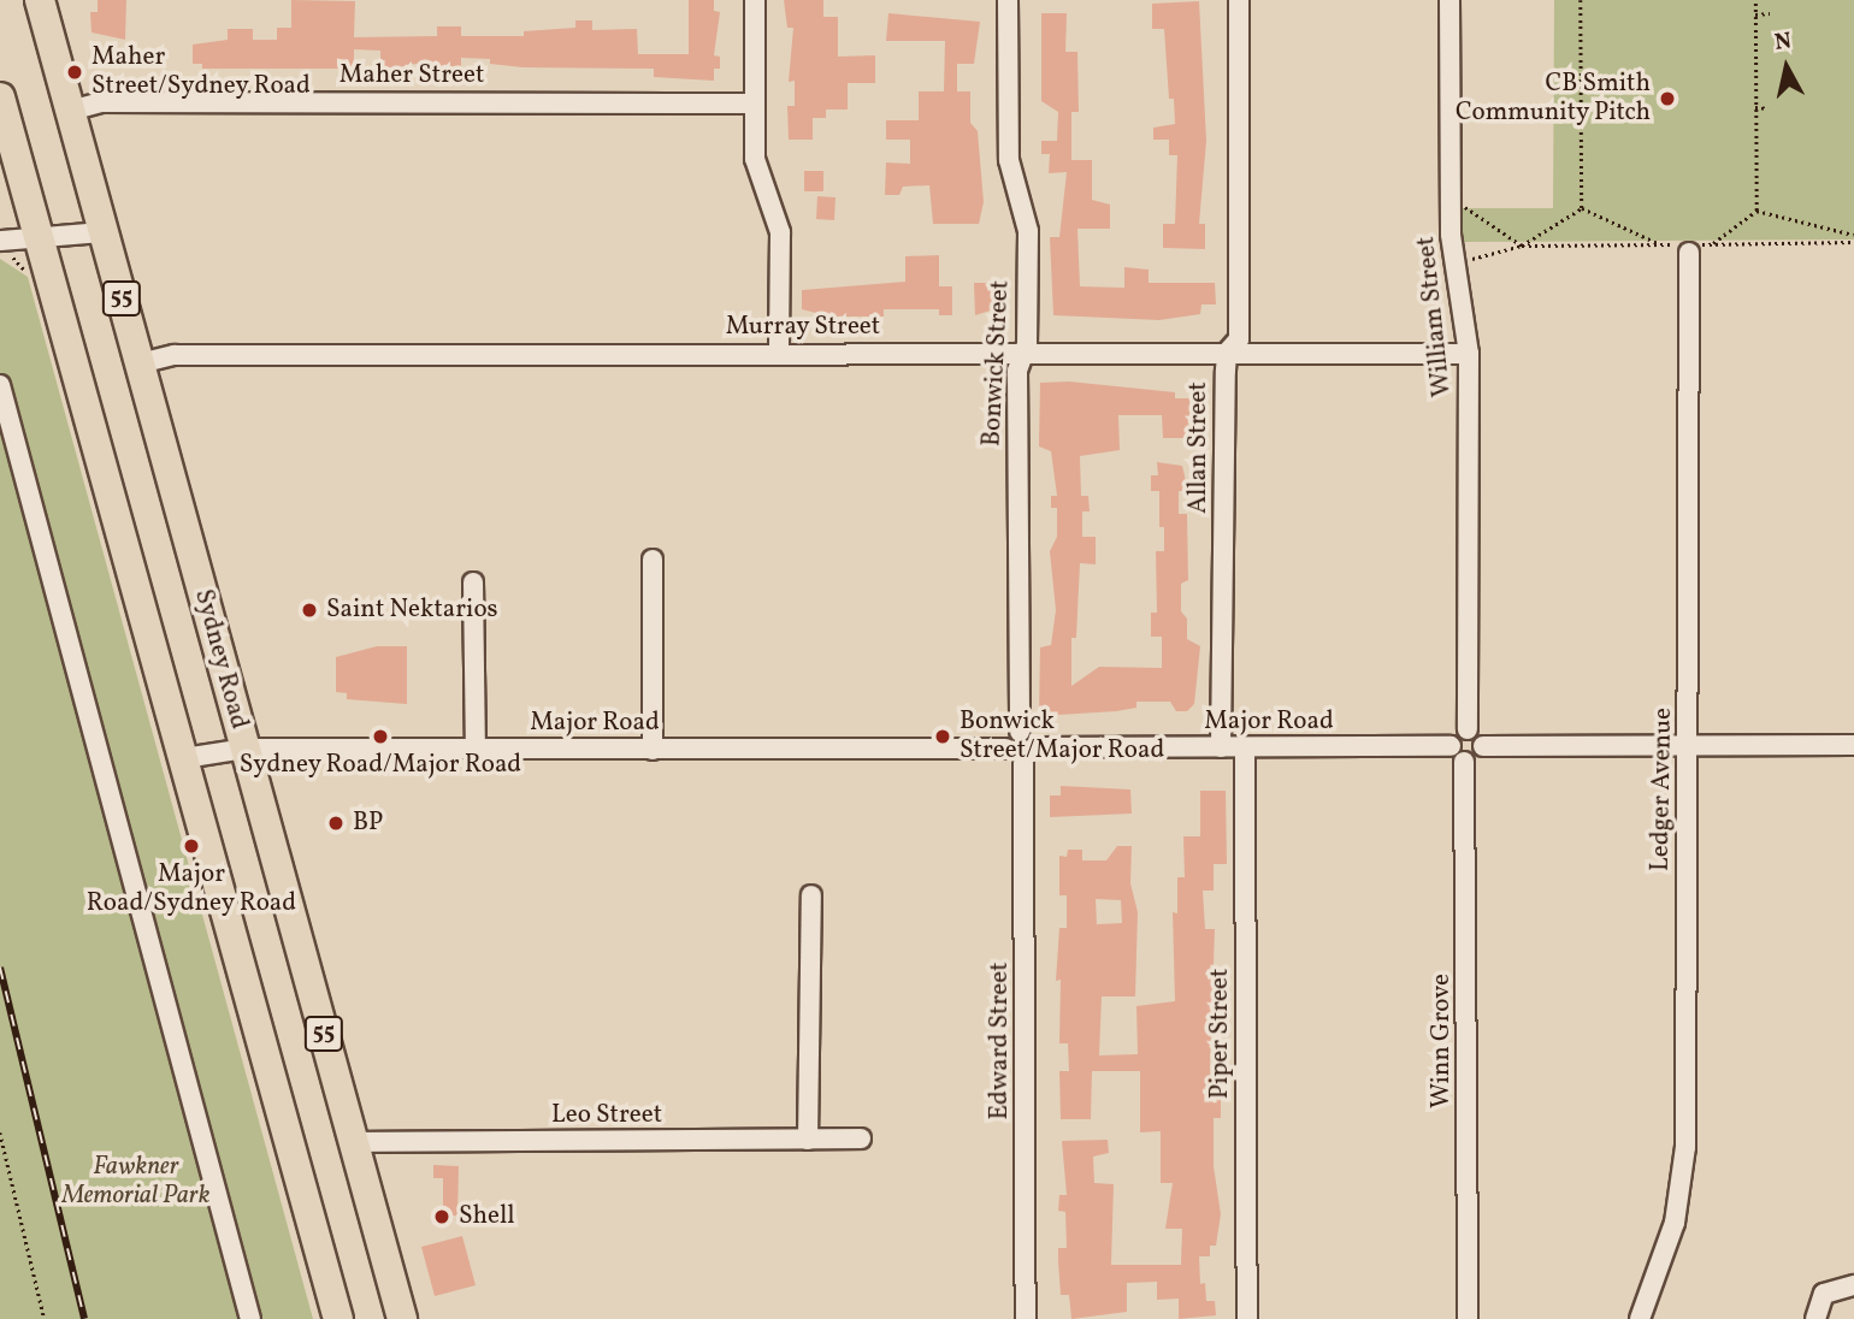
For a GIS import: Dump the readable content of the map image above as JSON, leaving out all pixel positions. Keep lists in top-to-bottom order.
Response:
{
  "streets": {
    "highway": ["55", "Sydney Road"],
    "street": [
      "Maher Street",
      "William Street",
      "Murray Street",
      "Bonwick Street",
      "Allan Street",
      "Major Road",
      "Ledger Avenue",
      "Piper Street",
      "Edward Street",
      "Winn Grove",
      "Leo Street"
    ]
  },
  "crossings": [
    ["Maher Street", "Sydney Road"],
    ["55", "Major Road"],
    ["William Street", "Murray Street"],
    ["William Street", "Major Road"],
    ["William Street", "Winn Grove"],
    ["Murray Street", "Bonwick Street"],
    ["Murray Street", "Allan Street"],
    ["Murray Street", "Sydney Road"],
    ["Bonwick Street", "Major Road"],
    ["Bonwick Street", "Edward Street"],
    ["Allan Street", "Major Road"],
    ["Sydney Road", "Major Road"],
    ["Sydney Road", "Leo Street"],
    ["Major Road", "Piper Street"],
    ["Major Road", "Edward Street"],
    ["Major Road", "Winn Grove"]
  ],
  "parks": ["Fawkner Memorial Park"],
  "places": [
    "Maher Street/Sydney Road",
    "CB Smith Community Pitch",
    "Saint Nektarios",
    "Sydney Road/Major Road",
    "Bonwick Street/Major Road",
    "BP",
    "Major Road/Sydney Road",
    "Shell"
  ],
  "north": "top"
}
